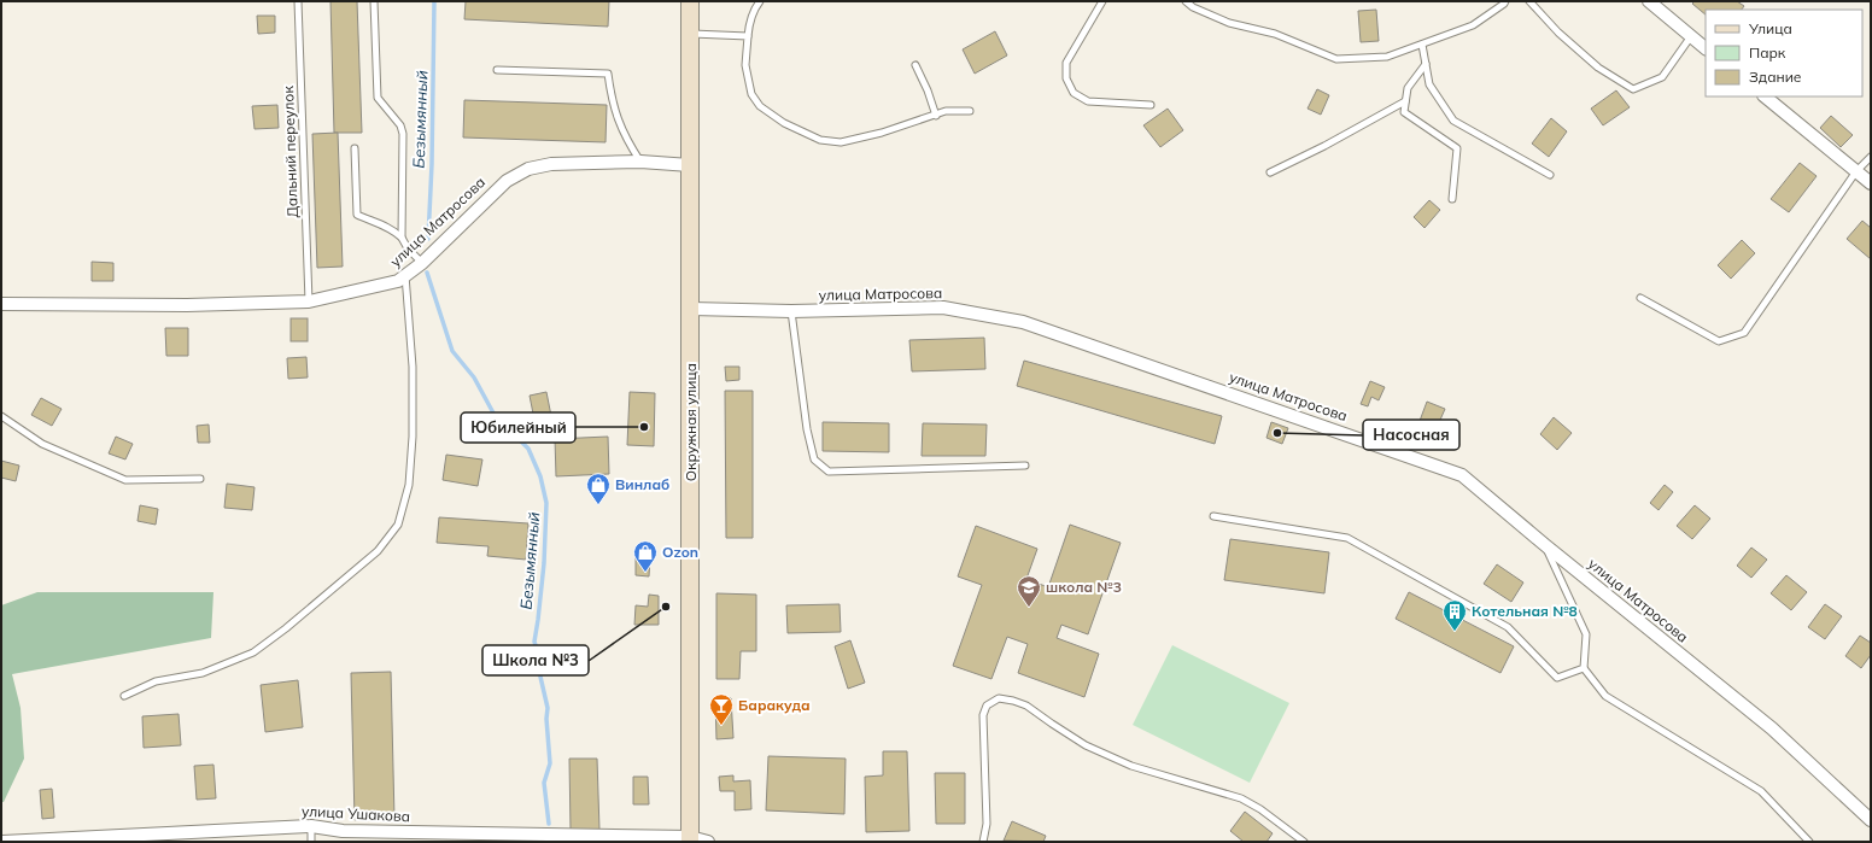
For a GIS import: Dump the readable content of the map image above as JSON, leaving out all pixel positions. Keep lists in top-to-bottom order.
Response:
{
  "streets": {
    "main road": ["Окружная улица"],
    "street": ["улица Матросова", "улица Ушакова"],
    "lane": ["Дальний переулок"]
  },
  "crossings": [
    ["Дальний переулок", "улица Матросова"],
    ["улица Матросова", "Окружная улица"],
    ["Окружная улица", "улица Ушакова"]
  ],
  "water": ["Безымянный"],
  "places": {
    "other": ["Юбилейный", "Насосная", "Школа №3"],
    "shop": ["Винлаб", "Ozon"],
    "school or university": ["школа №3"],
    "building": ["Котельная №8"],
    "bar": ["Баракуда"]
  },
  "legend": ["Улица", "Парк", "Здание"]
}
